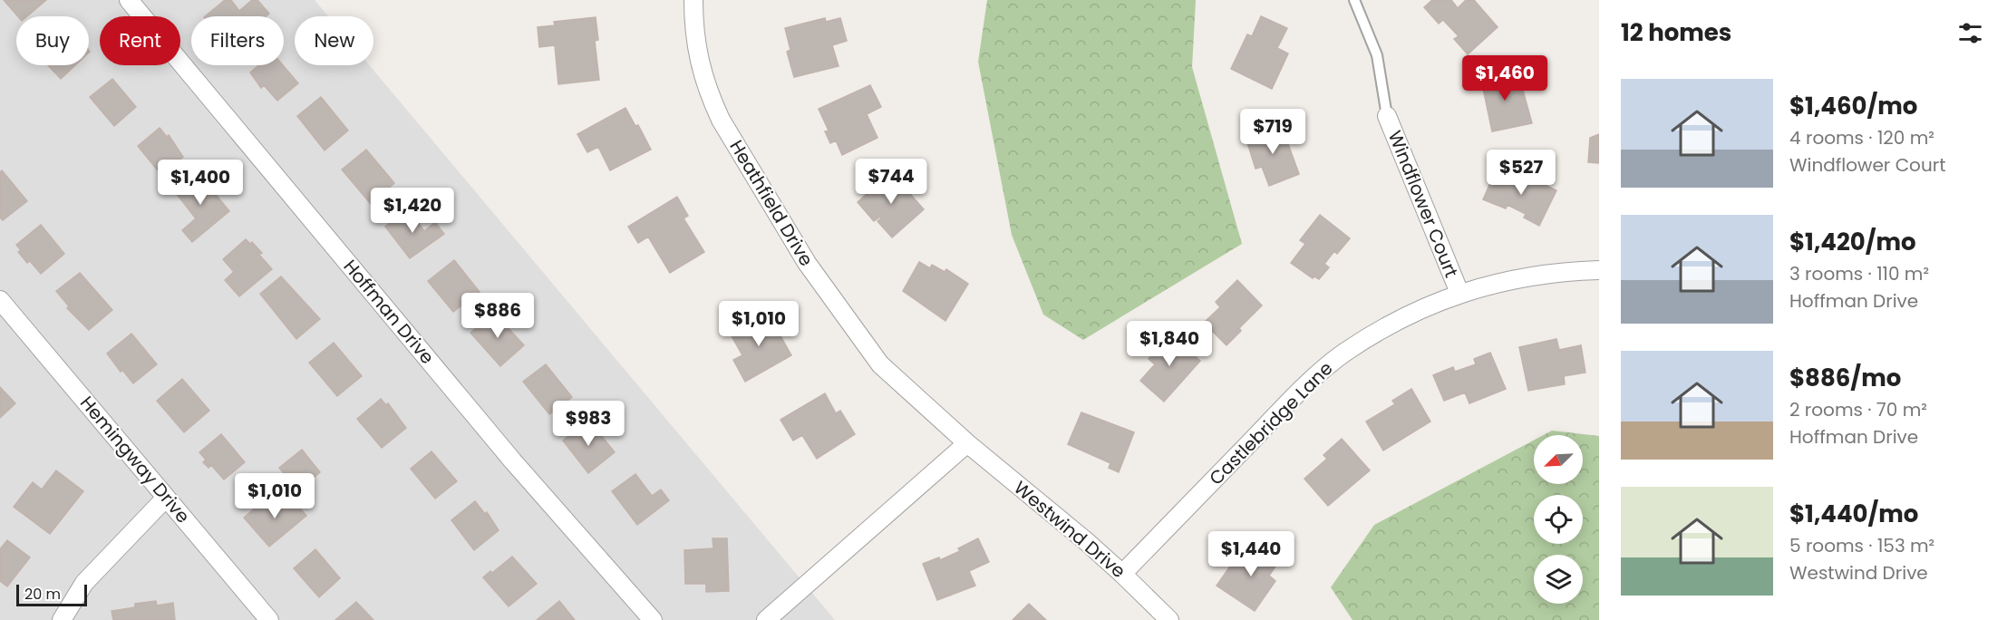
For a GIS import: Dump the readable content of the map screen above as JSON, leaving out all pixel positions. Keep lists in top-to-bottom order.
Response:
{
  "streets": {
    "street": [
      "Heathfield Drive",
      "Windflower Court",
      "Hoffman Drive",
      "Castlebridge Lane",
      "Hemingway Drive",
      "Westwind Drive"
    ]
  },
  "crossings": [
    ["Heathfield Drive", "Westwind Drive"],
    ["Windflower Court", "Castlebridge Lane"],
    ["Castlebridge Lane", "Westwind Drive"]
  ],
  "scale_bar": "20 m",
  "north": "bottom left",
  "page": {
    "heading": "12 homes",
    "chip": [
      "Buy",
      "Rent",
      "Filters",
      "New"
    ],
    "price": [
      "$1,460",
      "$719",
      "$527",
      "$744",
      "$1,400",
      "$1,420",
      "$886",
      "$1,010",
      "$1,840",
      "$983",
      "$1,010",
      "$1,440"
    ],
    "list": [
      {
        "name": "$1,460/mo",
        "note": "4 rooms · 120 m² · Windflower Court"
      },
      {
        "name": "$1,420/mo",
        "note": "3 rooms · 110 m² · Hoffman Drive"
      },
      {
        "name": "$886/mo",
        "note": "2 rooms · 70 m² · Hoffman Drive"
      },
      {
        "name": "$1,440/mo",
        "note": "5 rooms · 153 m² · Westwind Drive"
      }
    ],
    "scale": "20 m"
  }
}
